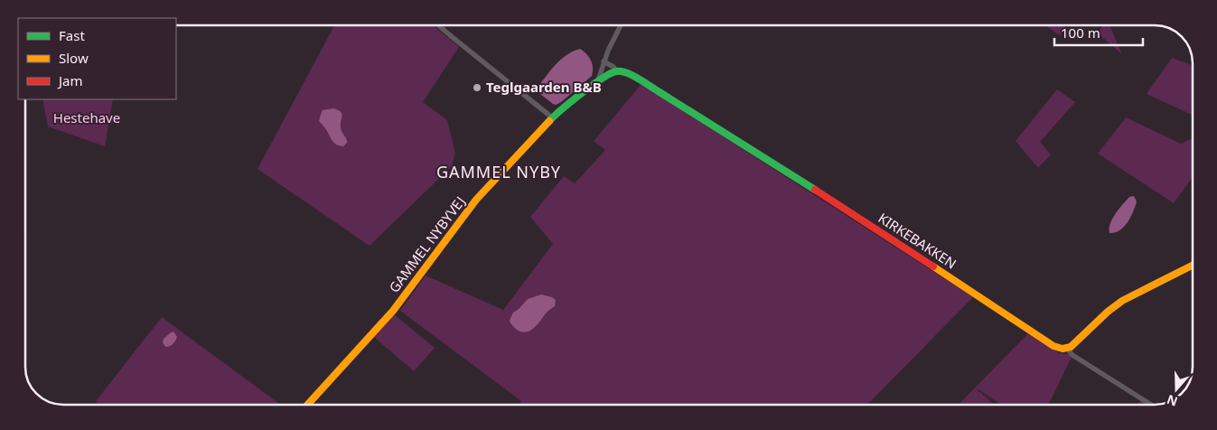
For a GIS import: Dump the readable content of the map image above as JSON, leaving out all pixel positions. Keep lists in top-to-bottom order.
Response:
{
  "streets": {
    "street": ["KIRKEBAKKEN", "GAMMEL NYBYVEJ"]
  },
  "crossings": [
    ["KIRKEBAKKEN", "GAMMEL NYBYVEJ"]
  ],
  "districts": ["GAMMEL NYBY"],
  "parks": ["Hestehave"],
  "places": ["Teglgaarden B&B"],
  "legend": ["Fast", "Slow", "Jam"],
  "scale_bar": "100 m",
  "north": "bottom"
}
